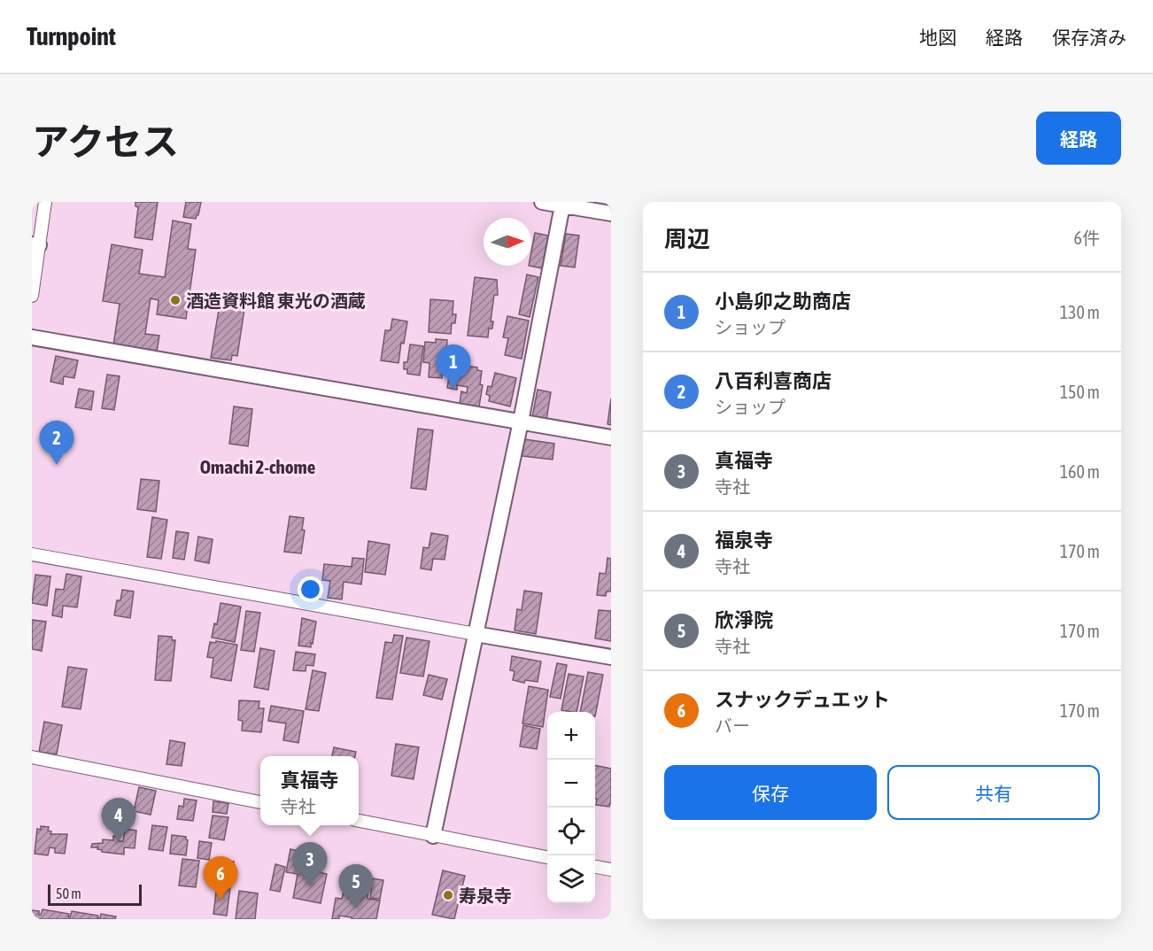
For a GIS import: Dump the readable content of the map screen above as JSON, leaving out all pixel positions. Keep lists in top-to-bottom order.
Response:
{
  "districts": ["Omachi 2-chome"],
  "places": ["酒造資料館 東光の酒蔵", "寿泉寺"],
  "scale_bar": "50 m",
  "north": "right",
  "page": {
    "header": "Turnpoint",
    "nav": ["地図", "経路", "保存済み"],
    "title": "アクセス",
    "buttons": [
      "経路",
      ["保存", "共有"]
    ],
    "heading": ["周辺", "6件"],
    "list": [
      {
        "mark": "1",
        "name": "小島卯之助商店",
        "note": "ショップ",
        "value": "130 m"
      },
      {
        "mark": "2",
        "name": "八百利喜商店",
        "note": "ショップ",
        "value": "150 m"
      },
      {
        "mark": "3",
        "name": "真福寺",
        "note": "寺社",
        "value": "160 m"
      },
      {
        "mark": "4",
        "name": "福泉寺",
        "note": "寺社",
        "value": "170 m"
      },
      {
        "mark": "5",
        "name": "欣淨院",
        "note": "寺社",
        "value": "170 m"
      },
      {
        "mark": "6",
        "name": "スナックデュエット",
        "note": "バー",
        "value": "170 m"
      }
    ],
    "pins": [
      "1",
      "2",
      "4",
      "3",
      "6",
      "5"
    ],
    "map_buttons": ["+", "−"],
    "popup": ["真福寺", "寺社"],
    "scale": "50 m"
  }
}
